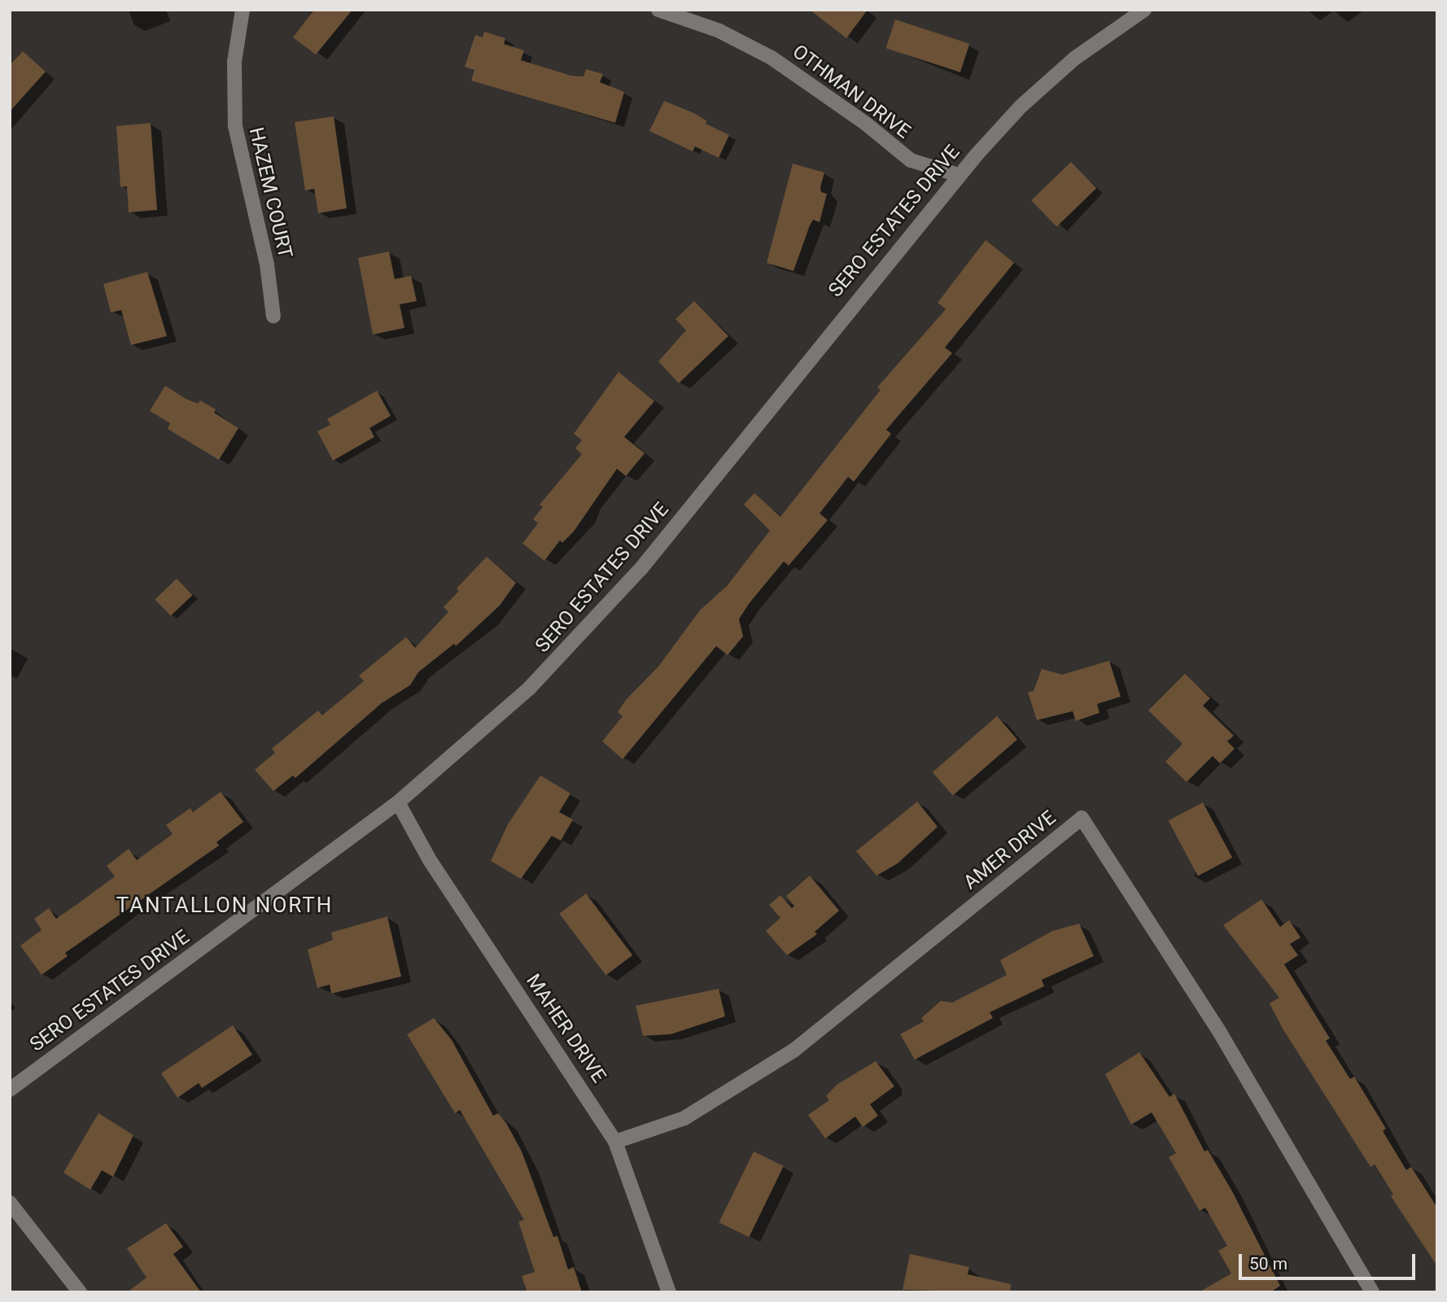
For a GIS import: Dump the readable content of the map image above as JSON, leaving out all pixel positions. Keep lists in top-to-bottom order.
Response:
{
  "streets": {
    "street": [
      "OTHMAN DRIVE",
      "HAZEM COURT",
      "SERO ESTATES DRIVE",
      "AMER DRIVE",
      "MAHER DRIVE"
    ]
  },
  "crossings": [
    ["OTHMAN DRIVE", "SERO ESTATES DRIVE"],
    ["SERO ESTATES DRIVE", "MAHER DRIVE"],
    ["AMER DRIVE", "MAHER DRIVE"]
  ],
  "districts": ["TANTALLON NORTH"],
  "scale_bar": "50 m"
}
